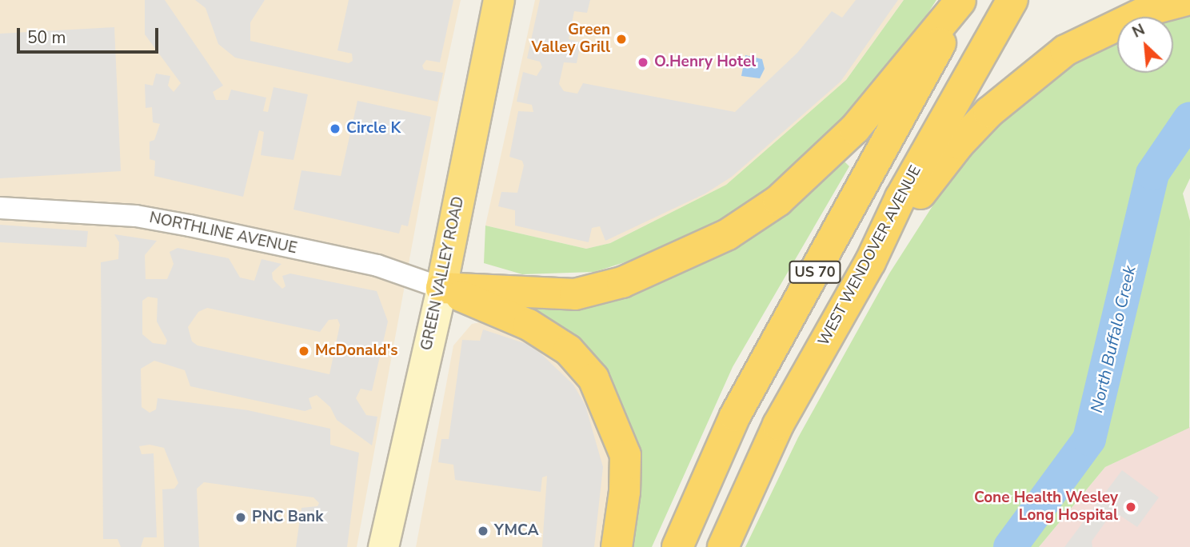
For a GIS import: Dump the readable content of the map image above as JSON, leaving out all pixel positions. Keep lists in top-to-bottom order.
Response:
{
  "streets": {
    "highway": ["WEST WENDOVER AVENUE", "US 70", "GREEN VALLEY ROAD"],
    "street": ["NORTHLINE AVENUE"]
  },
  "crossings": [
    ["NORTHLINE AVENUE", "GREEN VALLEY ROAD"]
  ],
  "water": ["North Buffalo Creek"],
  "places": [
    "Green Valley Grill",
    "O.Henry Hotel",
    "Circle K",
    "McDonald's",
    "Cone Health Wesley Long Hospital",
    "PNC Bank",
    "YMCA"
  ],
  "scale_bar": "50 m",
  "north": "top left"
}
